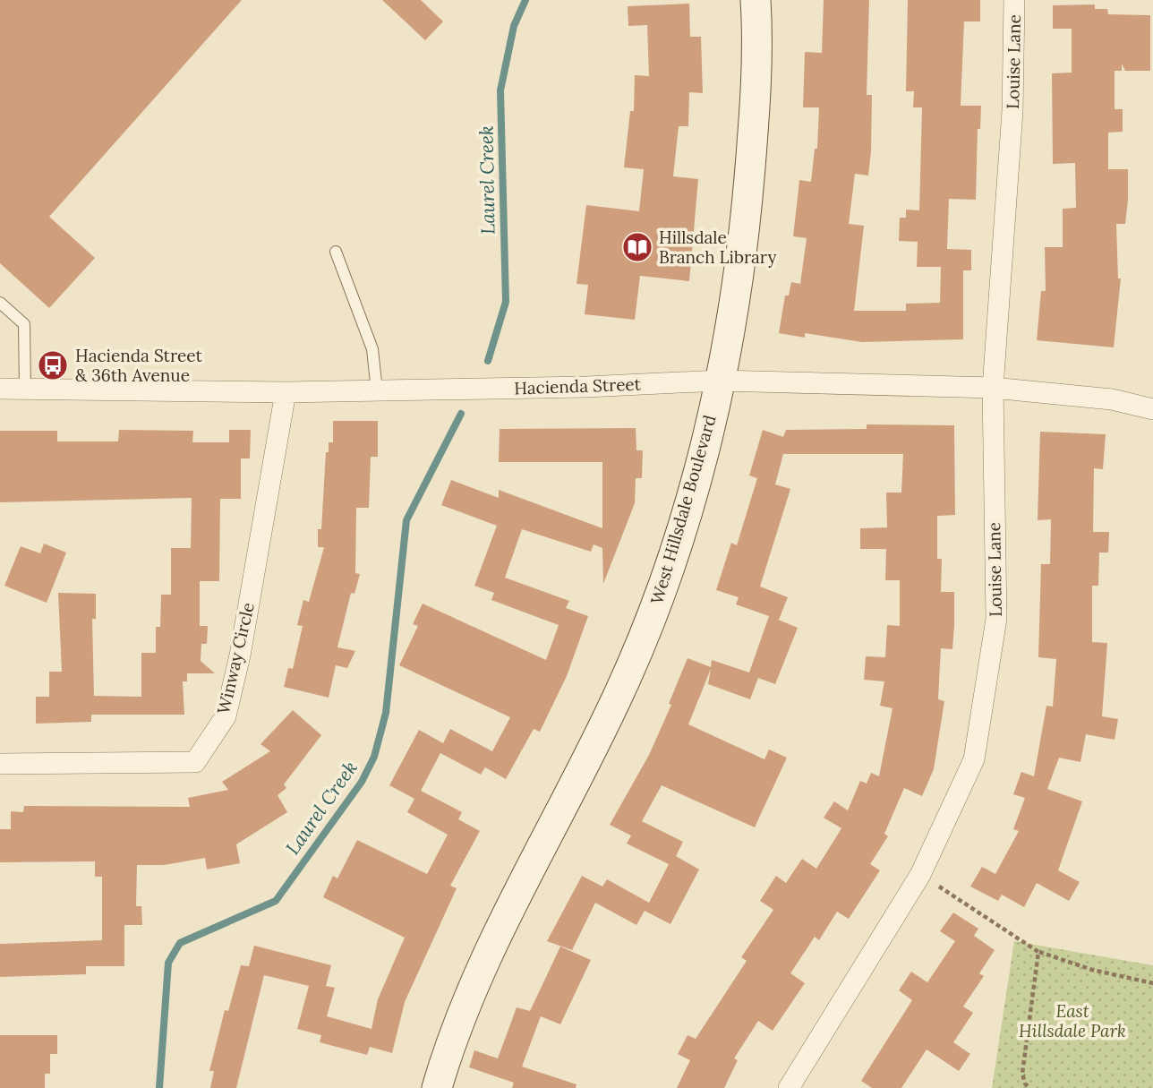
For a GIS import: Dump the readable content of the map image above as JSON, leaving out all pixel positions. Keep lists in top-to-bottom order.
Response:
{
  "streets": {
    "main road": ["West Hillsdale Boulevard"],
    "street": ["Louise Lane", "Hacienda Street", "Winway Circle"]
  },
  "crossings": [
    ["Louise Lane", "Hacienda Street"],
    ["Hacienda Street", "West Hillsdale Boulevard"],
    ["Hacienda Street", "Winway Circle"]
  ],
  "water": ["Laurel Creek"],
  "parks": ["East Hillsdale Park"],
  "places": {
    "library": ["Hillsdale Branch Library"],
    "bus stop": ["Hacienda Street & 36th Avenue"]
  }
}
